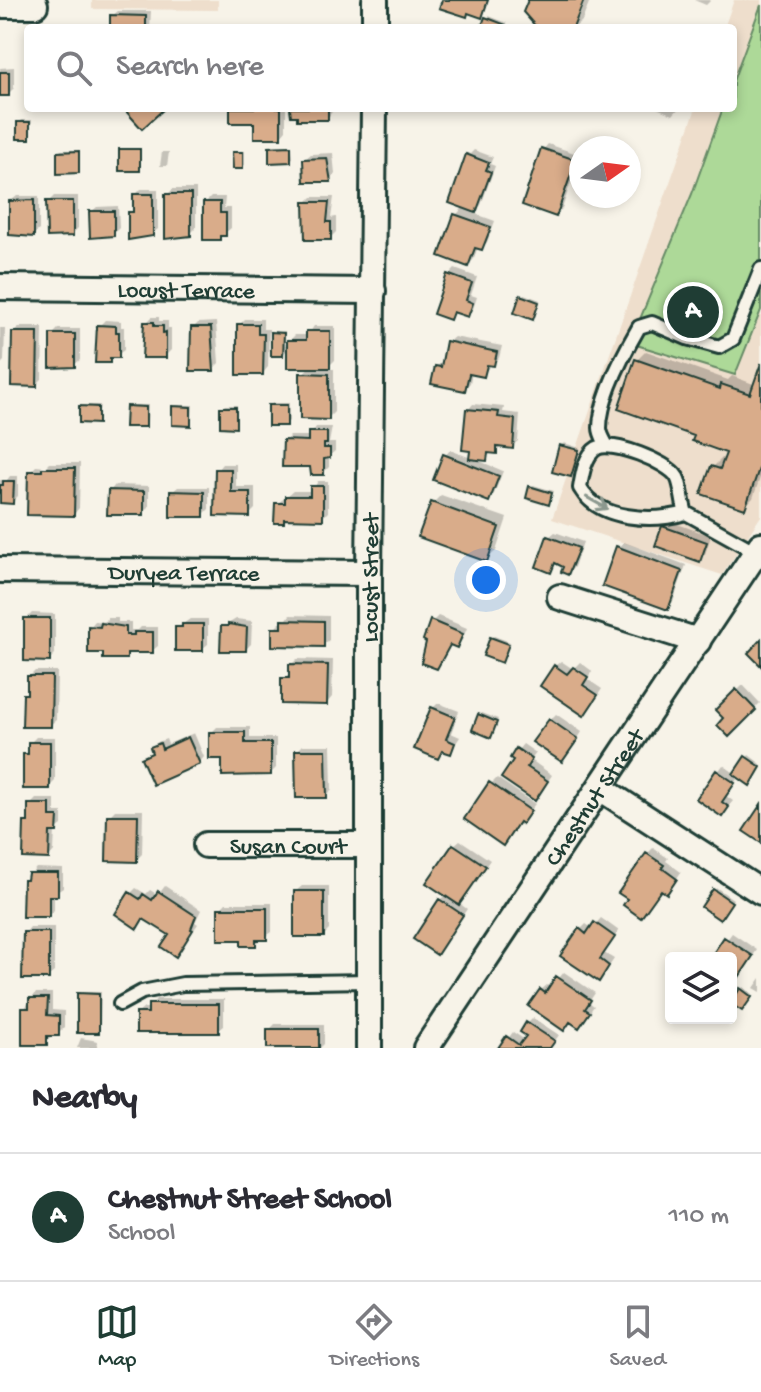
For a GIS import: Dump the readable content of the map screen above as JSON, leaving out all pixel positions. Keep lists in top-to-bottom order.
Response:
{
  "streets": {
    "street": [
      "Locust Terrace",
      "Duryea Terrace",
      "Locust Street",
      "Chestnut Street",
      "Susan Court"
    ]
  },
  "crossings": [
    ["Locust Terrace", "Locust Street"],
    ["Duryea Terrace", "Locust Street"],
    ["Locust Street", "Susan Court"]
  ],
  "north": "right",
  "page": {
    "search": "Search here",
    "pins": "A",
    "heading": "Nearby",
    "list": [
      {
        "mark": "A",
        "name": "Chestnut Street School",
        "note": "School",
        "value": "110 m"
      }
    ],
    "nav": ["Map", "Directions", "Saved"]
  }
}
